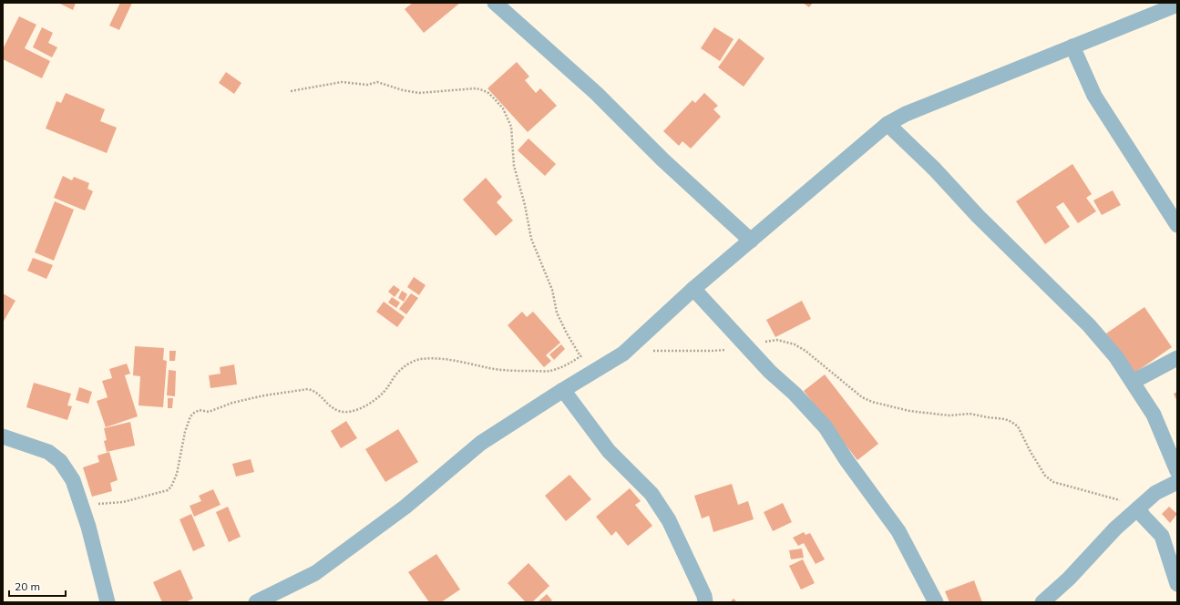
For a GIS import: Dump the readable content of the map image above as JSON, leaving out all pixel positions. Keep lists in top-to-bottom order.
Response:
{
  "scale_bar": "20 m"
}
